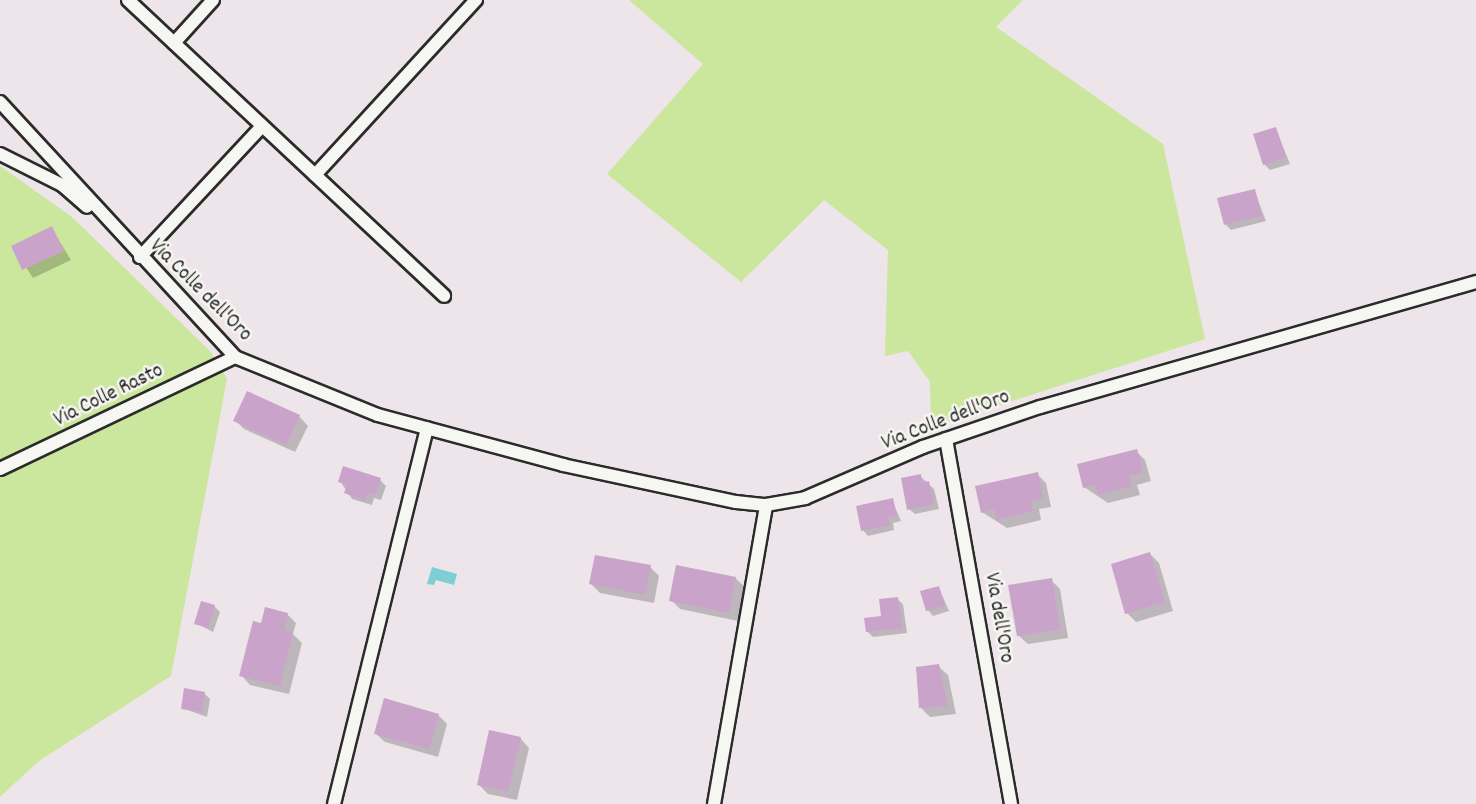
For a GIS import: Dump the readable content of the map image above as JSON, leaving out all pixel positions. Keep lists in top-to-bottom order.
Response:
{
  "streets": {
    "street": ["Via Colle dell'Oro", "Via Colle Rasto", "Via dell'Oro"]
  },
  "crossings": [
    ["Via Colle dell'Oro", "Via Colle Rasto"],
    ["Via Colle dell'Oro", "Via dell'Oro"]
  ]
}
